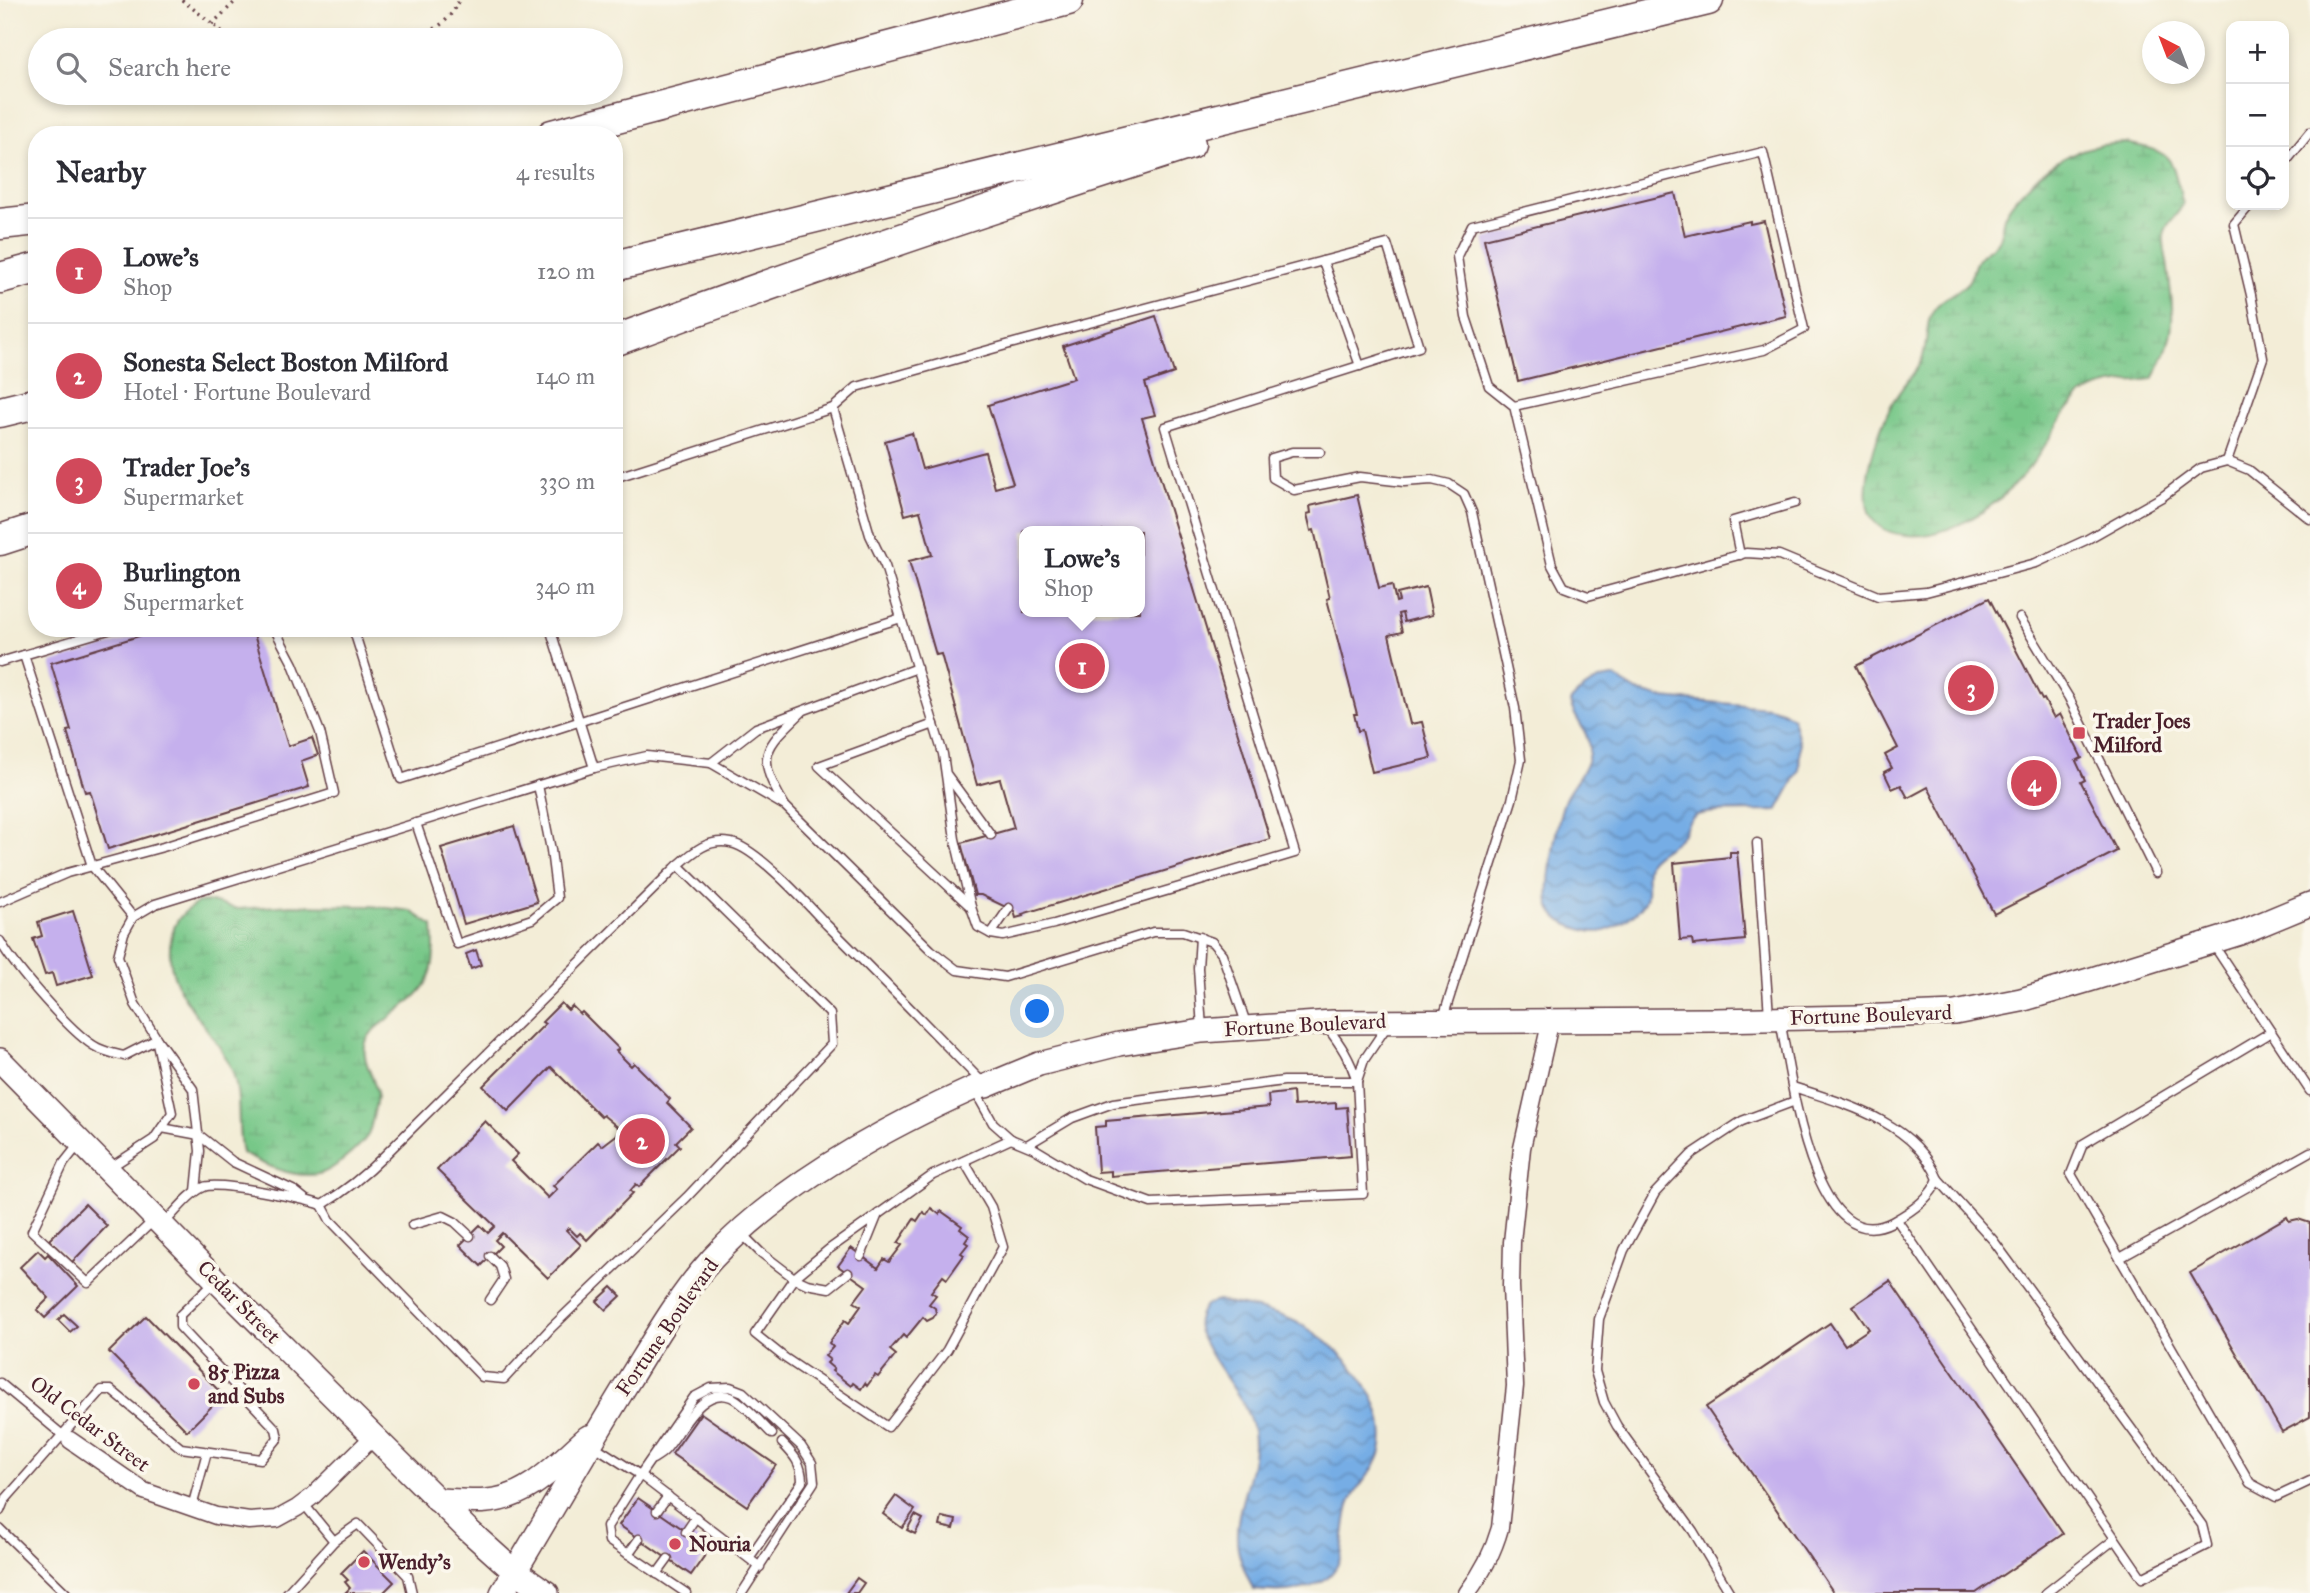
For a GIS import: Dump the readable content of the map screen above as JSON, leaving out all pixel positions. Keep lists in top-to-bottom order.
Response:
{
  "streets": {
    "main road": ["Fortune Boulevard", "Cedar Street"],
    "street": ["Old Cedar Street"]
  },
  "crossings": [
    ["Fortune Boulevard", "Cedar Street"],
    ["Cedar Street", "Old Cedar Street"]
  ],
  "places": {
    "transit": ["Trader Joes Milford"],
    "other": ["85 Pizza and Subs", "Nouria", "Wendy's"]
  },
  "north": "top left",
  "page": {
    "map_buttons": ["+", "−"],
    "search": "Search here",
    "heading": ["Nearby", "4 results"],
    "list": [
      {
        "mark": "1",
        "name": "Lowe's",
        "note": "Shop",
        "value": "120 m"
      },
      {
        "mark": "2",
        "name": "Sonesta Select Boston Milford",
        "note": "Hotel · Fortune Boulevard",
        "value": "140 m"
      },
      {
        "mark": "3",
        "name": "Trader Joe's",
        "note": "Supermarket",
        "value": "330 m"
      },
      {
        "mark": "4",
        "name": "Burlington",
        "note": "Supermarket",
        "value": "340 m"
      }
    ],
    "popup": ["Lowe's", "Shop"],
    "pins": [
      "1",
      "3",
      "4",
      "2"
    ]
  }
}
